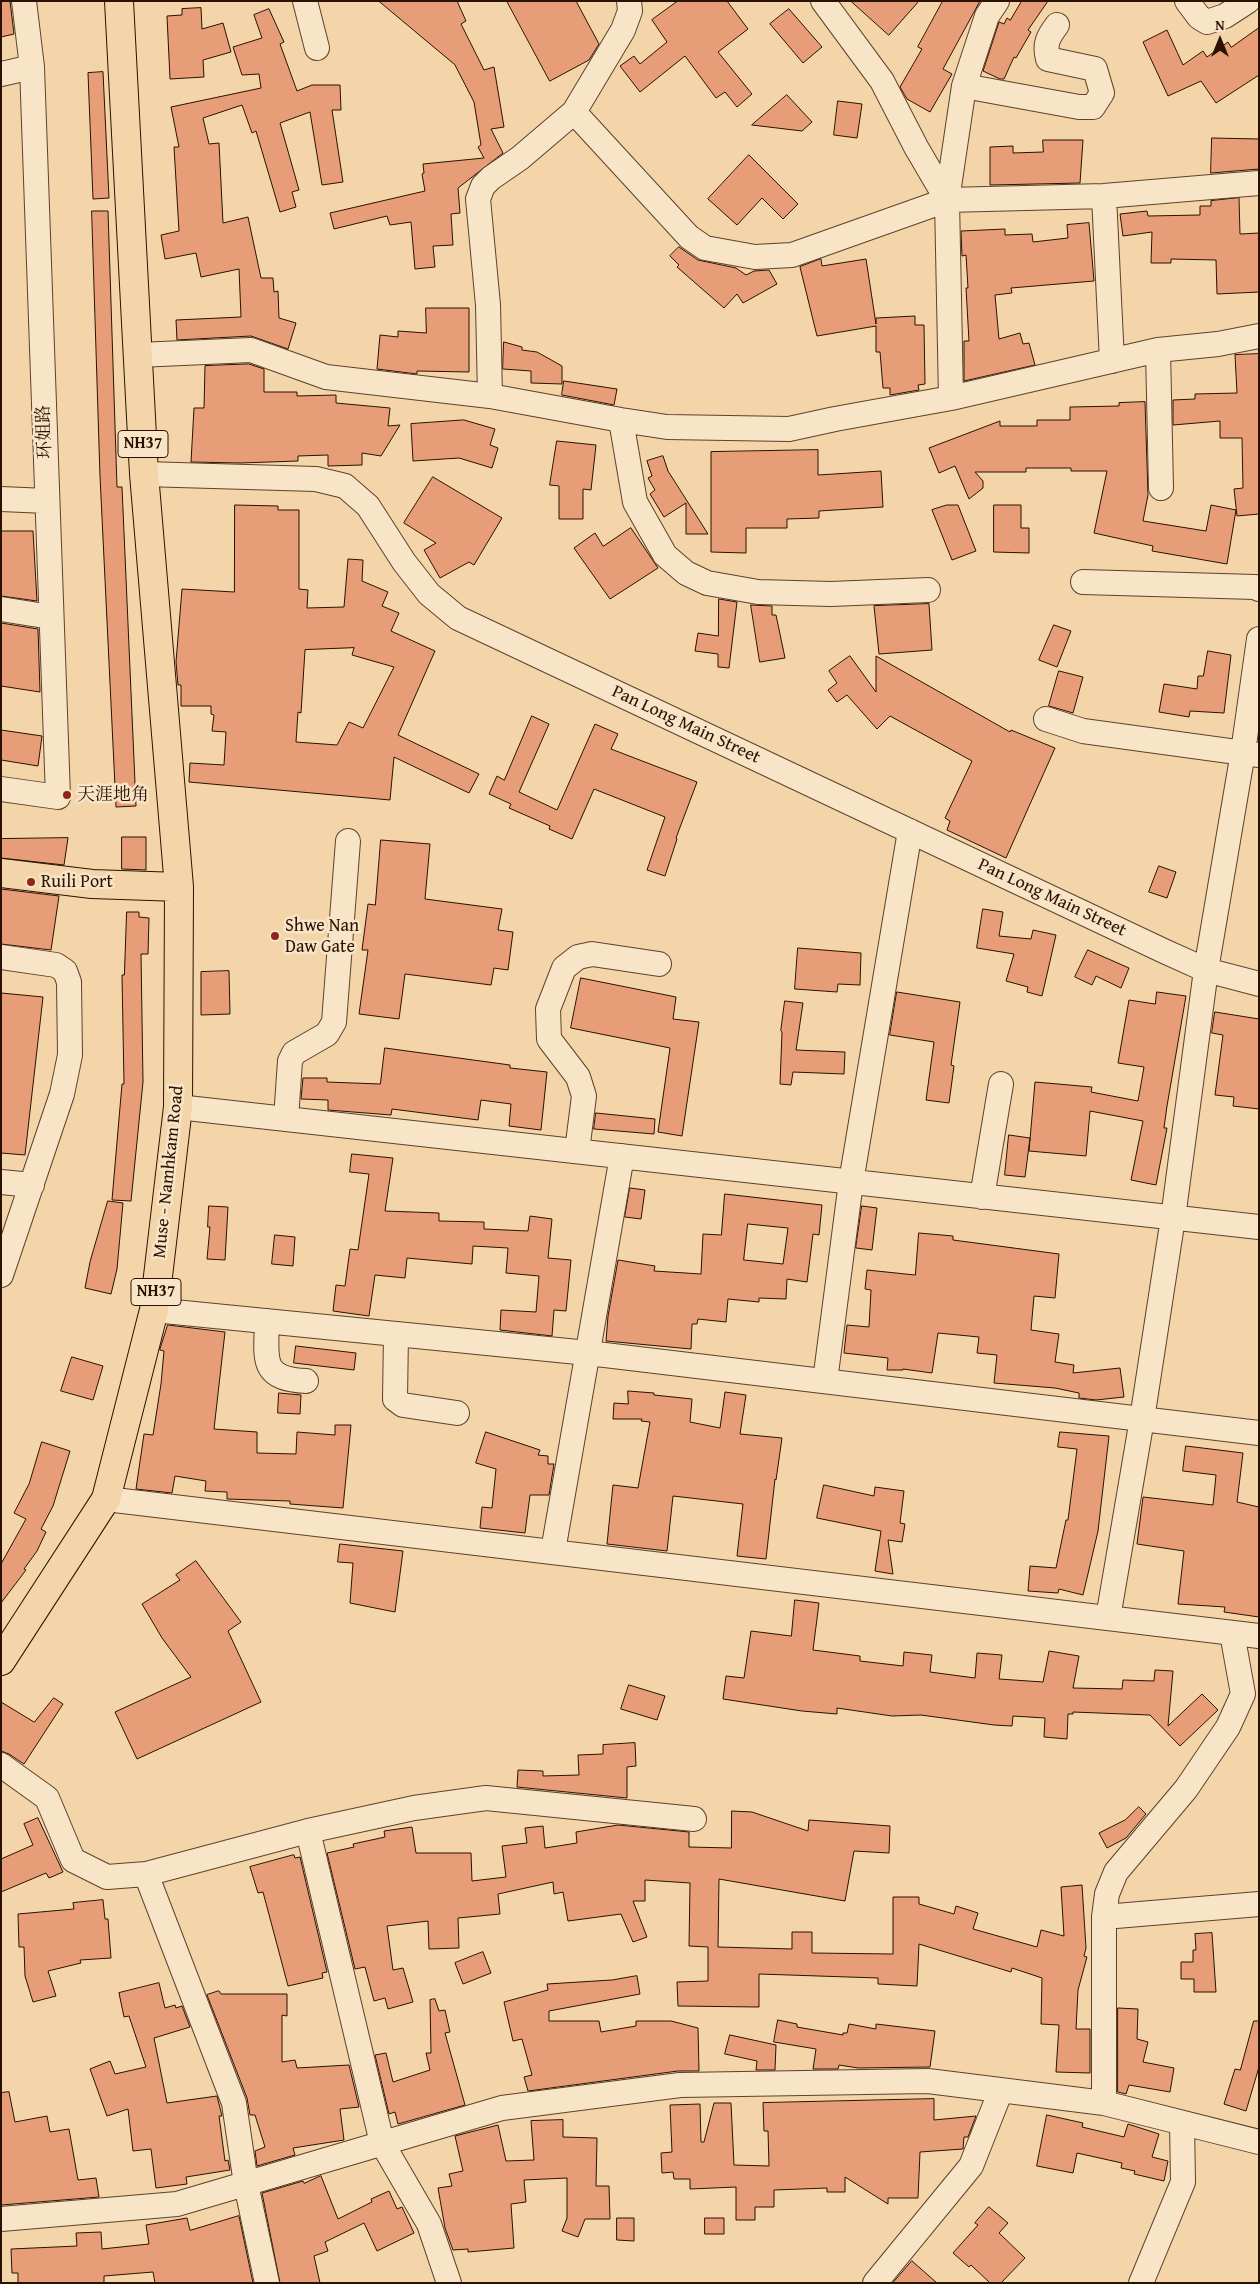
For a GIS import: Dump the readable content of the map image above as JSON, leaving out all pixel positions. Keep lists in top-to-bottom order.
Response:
{
  "streets": {
    "highway": ["NH37", "Muse - Namhkam Road"],
    "street": ["环姐路", "Pan Long Main Street"]
  },
  "crossings": [
    ["NH37", "Pan Long Main Street"],
    ["NH37", "Muse - Namhkam Road"]
  ],
  "places": ["天涯地角", "Ruili Port", "Shwe Nan Daw Gate"],
  "north": "top"
}
